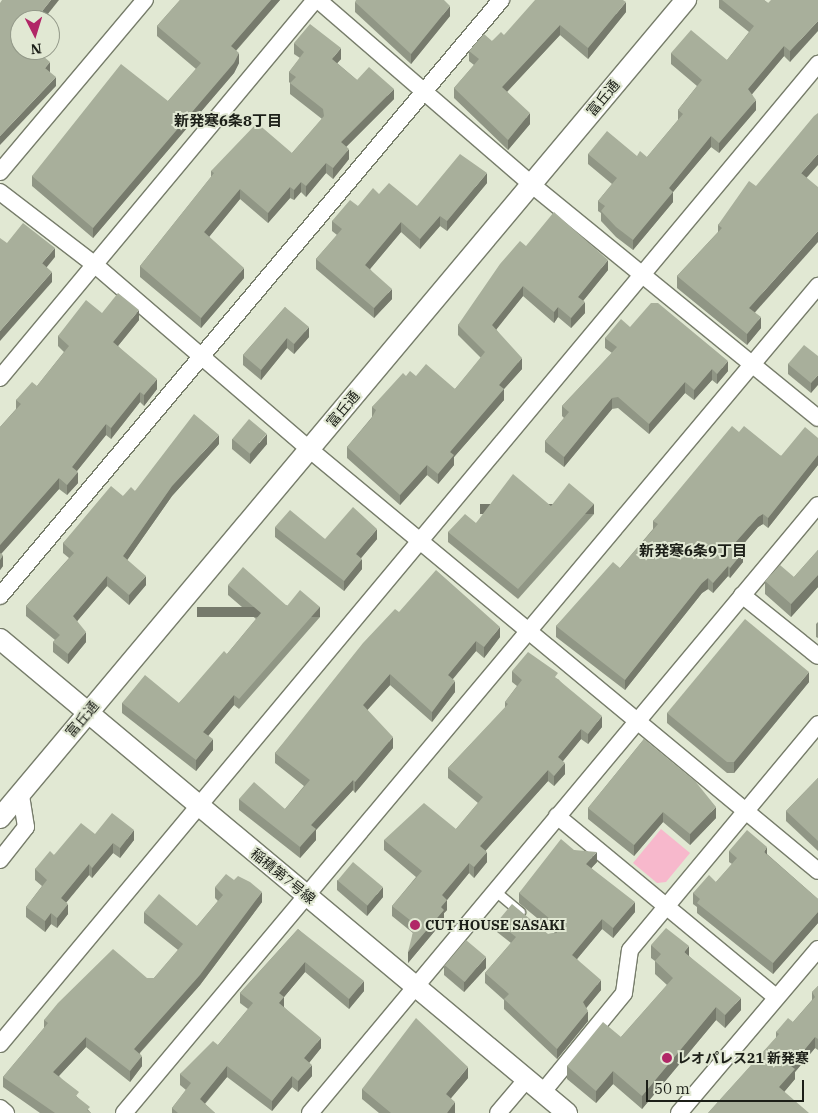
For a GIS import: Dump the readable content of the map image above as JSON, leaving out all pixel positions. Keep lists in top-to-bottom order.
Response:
{
  "streets": {
    "street": ["富丘通", "稲積第7号線"]
  },
  "crossings": [
    ["富丘通", "稲積第7号線"]
  ],
  "districts": ["新発寒6条8丁目", "新発寒6条9丁目"],
  "places": ["CUT HOUSE SASAKI", "レオパレス21 新発寒"],
  "scale_bar": "50 m",
  "north": "bottom"
}
